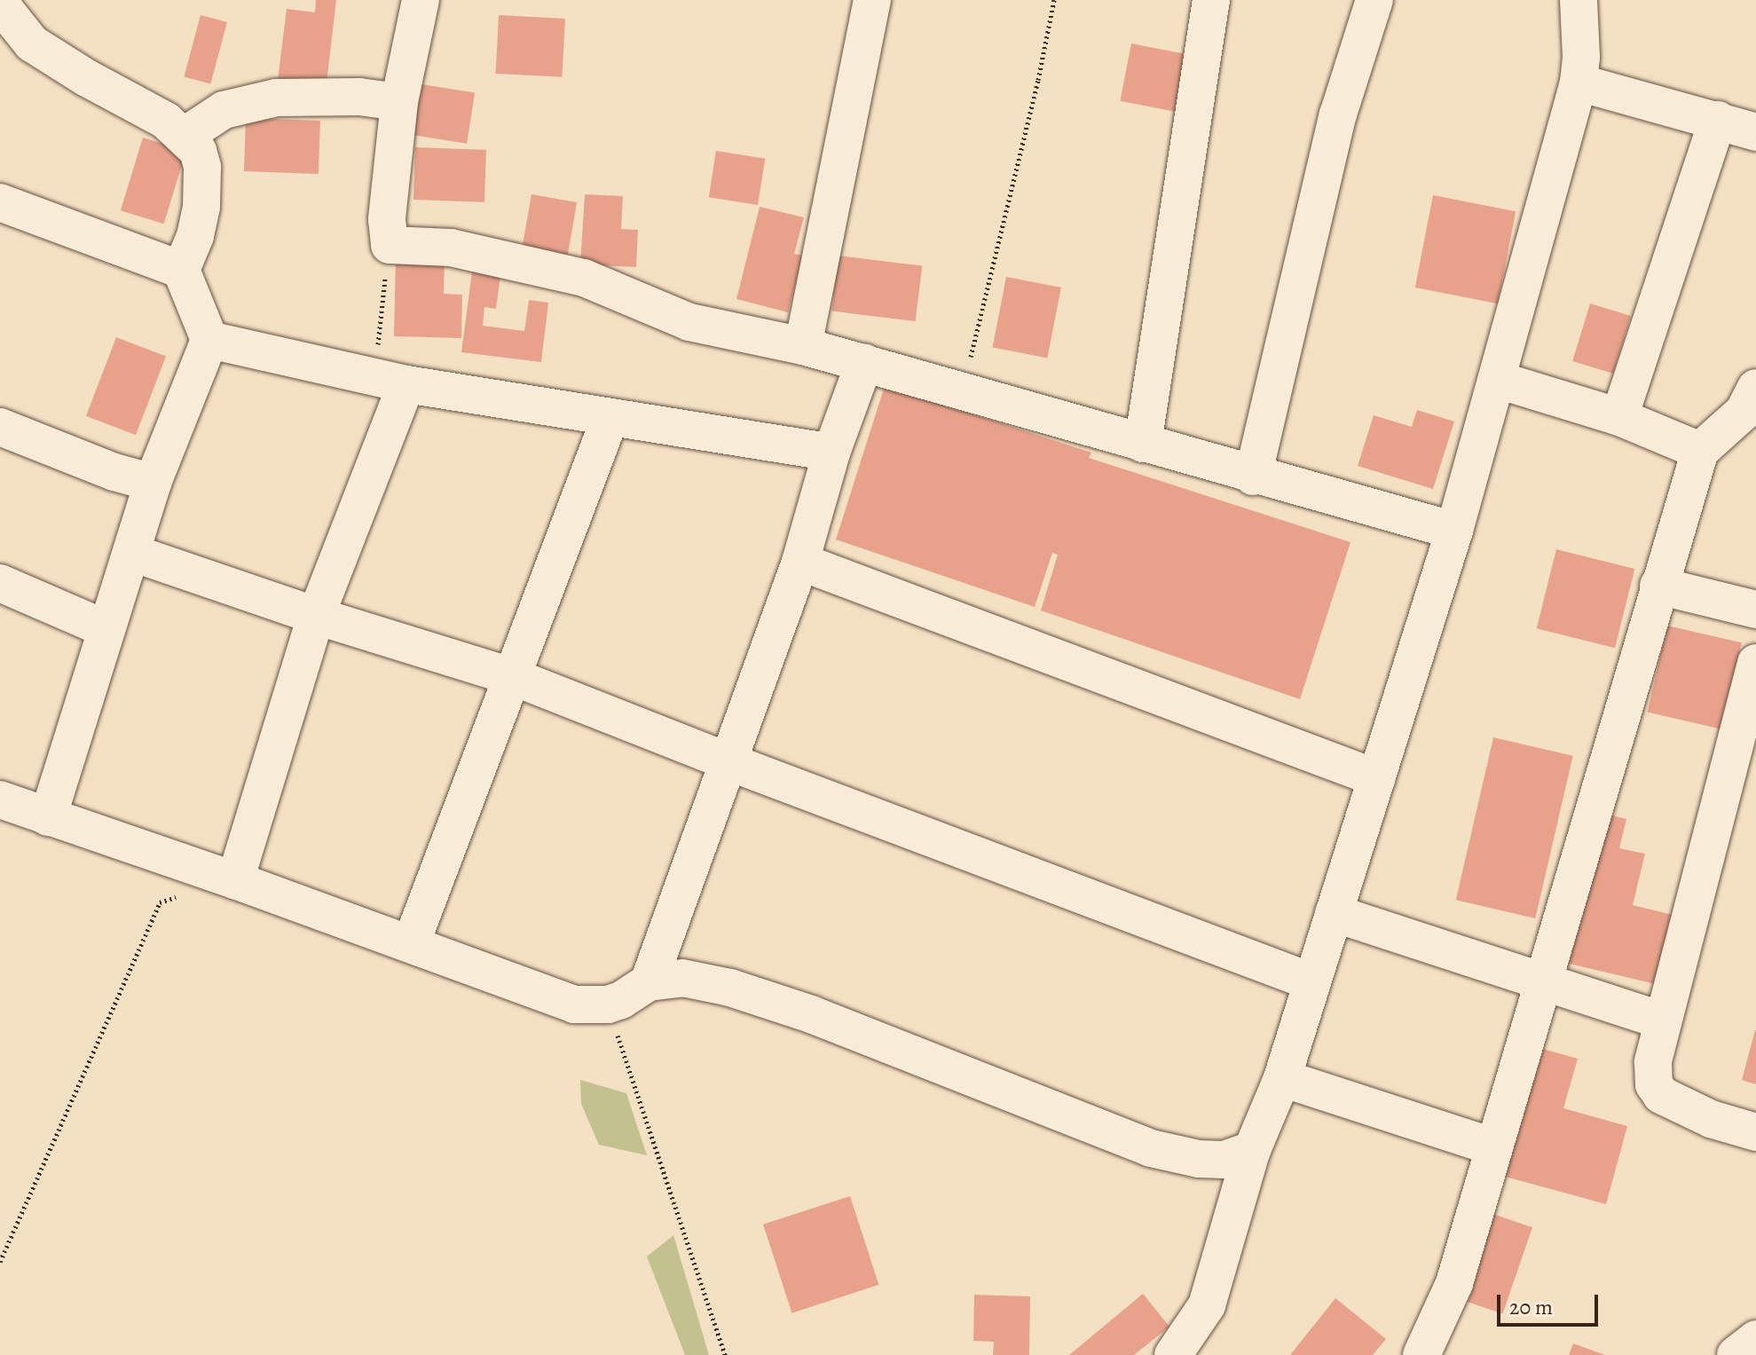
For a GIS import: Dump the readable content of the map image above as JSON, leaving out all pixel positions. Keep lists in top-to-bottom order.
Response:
{
  "scale_bar": "20 m"
}
